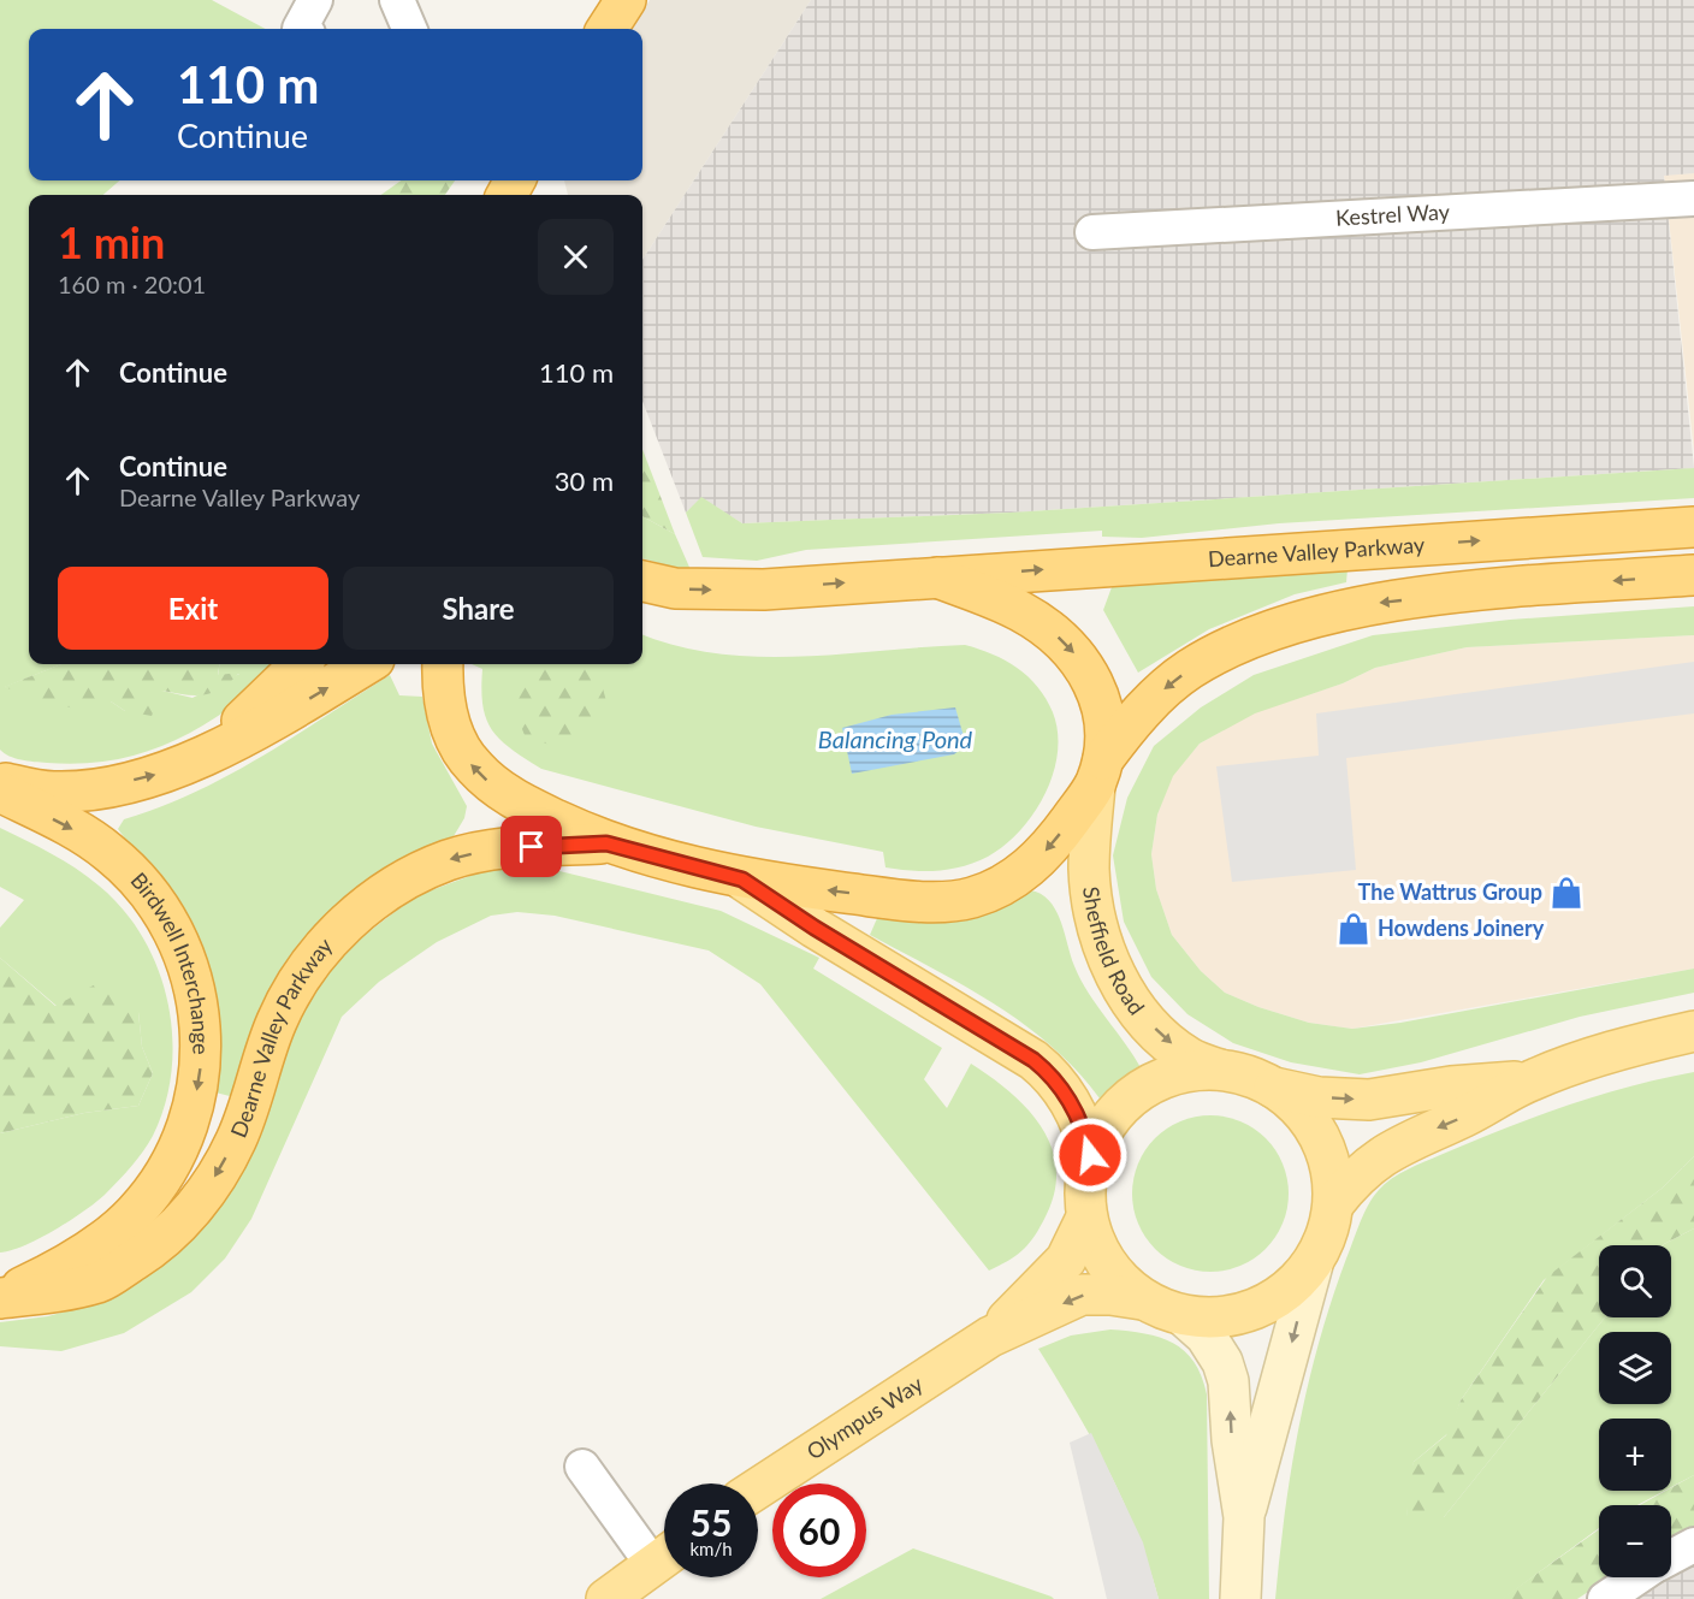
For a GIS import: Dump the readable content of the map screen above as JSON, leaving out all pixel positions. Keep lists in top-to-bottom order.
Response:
{
  "streets": {
    "highway": ["Dearne Valley Parkway", "Birdwell Interchange"],
    "main road": ["Sheffield Road", "Olympus Way"],
    "street": ["Kestrel Way"]
  },
  "crossings": [
    ["Dearne Valley Parkway", "Birdwell Interchange"],
    ["Sheffield Road", "Olympus Way"]
  ],
  "one_way": ["Sheffield Road"],
  "water": ["Balancing Pond"],
  "places": {
    "shop": ["The Wattrus Group", "Howdens Joinery"]
  },
  "page": {
    "turn": ["110 m", "Continue"],
    "heading": ["1 min", "160 m · 20:01"],
    "list": [
      {
        "name": "Continue",
        "value": "110 m"
      },
      {
        "name": "Continue",
        "note": "Dearne Valley Parkway",
        "value": "30 m"
      }
    ],
    "buttons": ["Exit", "Share"],
    "map_buttons": ["+", "−"],
    "speed": "55 km/h",
    "limit": "60"
  }
}
